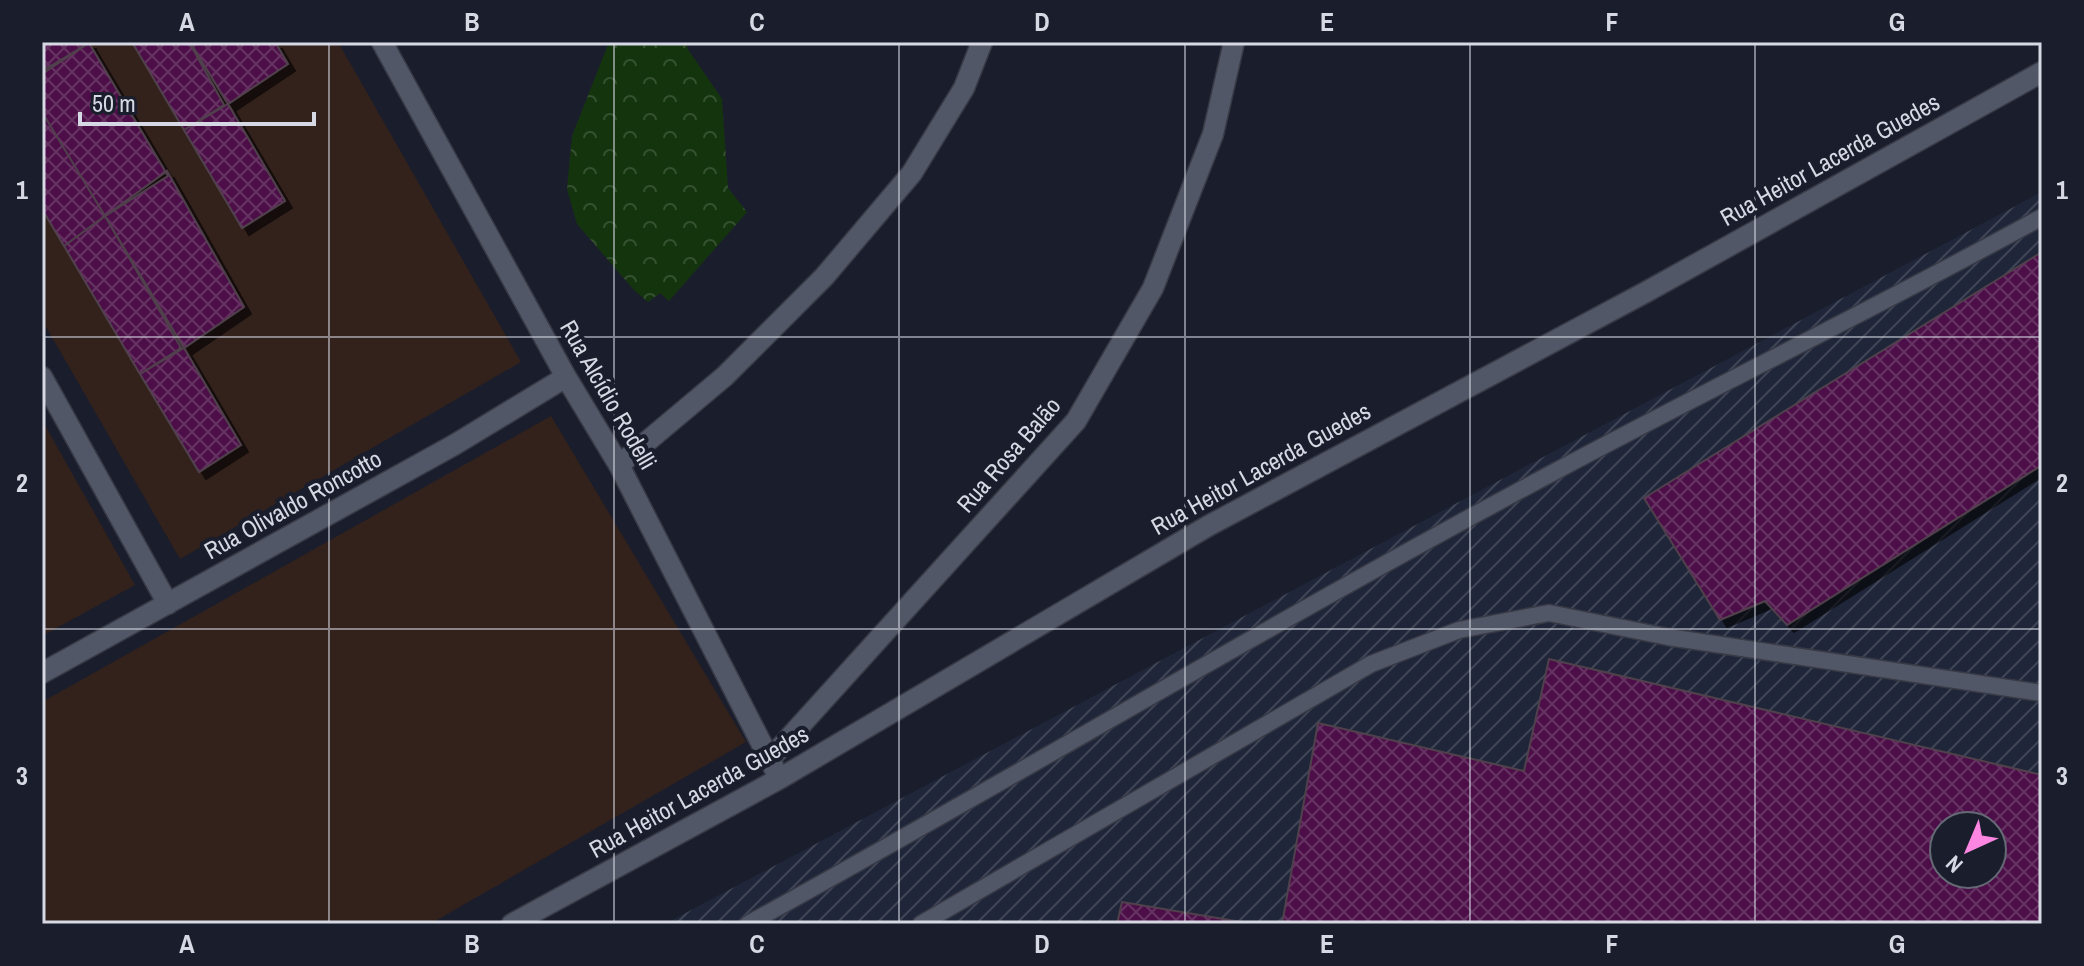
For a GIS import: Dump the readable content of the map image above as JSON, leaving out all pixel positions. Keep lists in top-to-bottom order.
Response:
{
  "streets": {
    "street": [
      "Rua Heitor Lacerda Guedes",
      "Rua Alcídio Rodelli",
      "Rua Rosa Balão",
      "Rua Olivaldo Roncotto"
    ]
  },
  "crossings": [
    ["Rua Heitor Lacerda Guedes", "Rua Alcídio Rodelli"],
    ["Rua Alcídio Rodelli", "Rua Rosa Balão"],
    ["Rua Alcídio Rodelli", "Rua Olivaldo Roncotto"]
  ],
  "scale_bar": "50 m",
  "north": "bottom left",
  "grid": {
    "columns": [
      "A",
      "B",
      "C",
      "D",
      "E",
      "F",
      "G"
    ],
    "rows": ["1", "2", "3"]
  }
}
